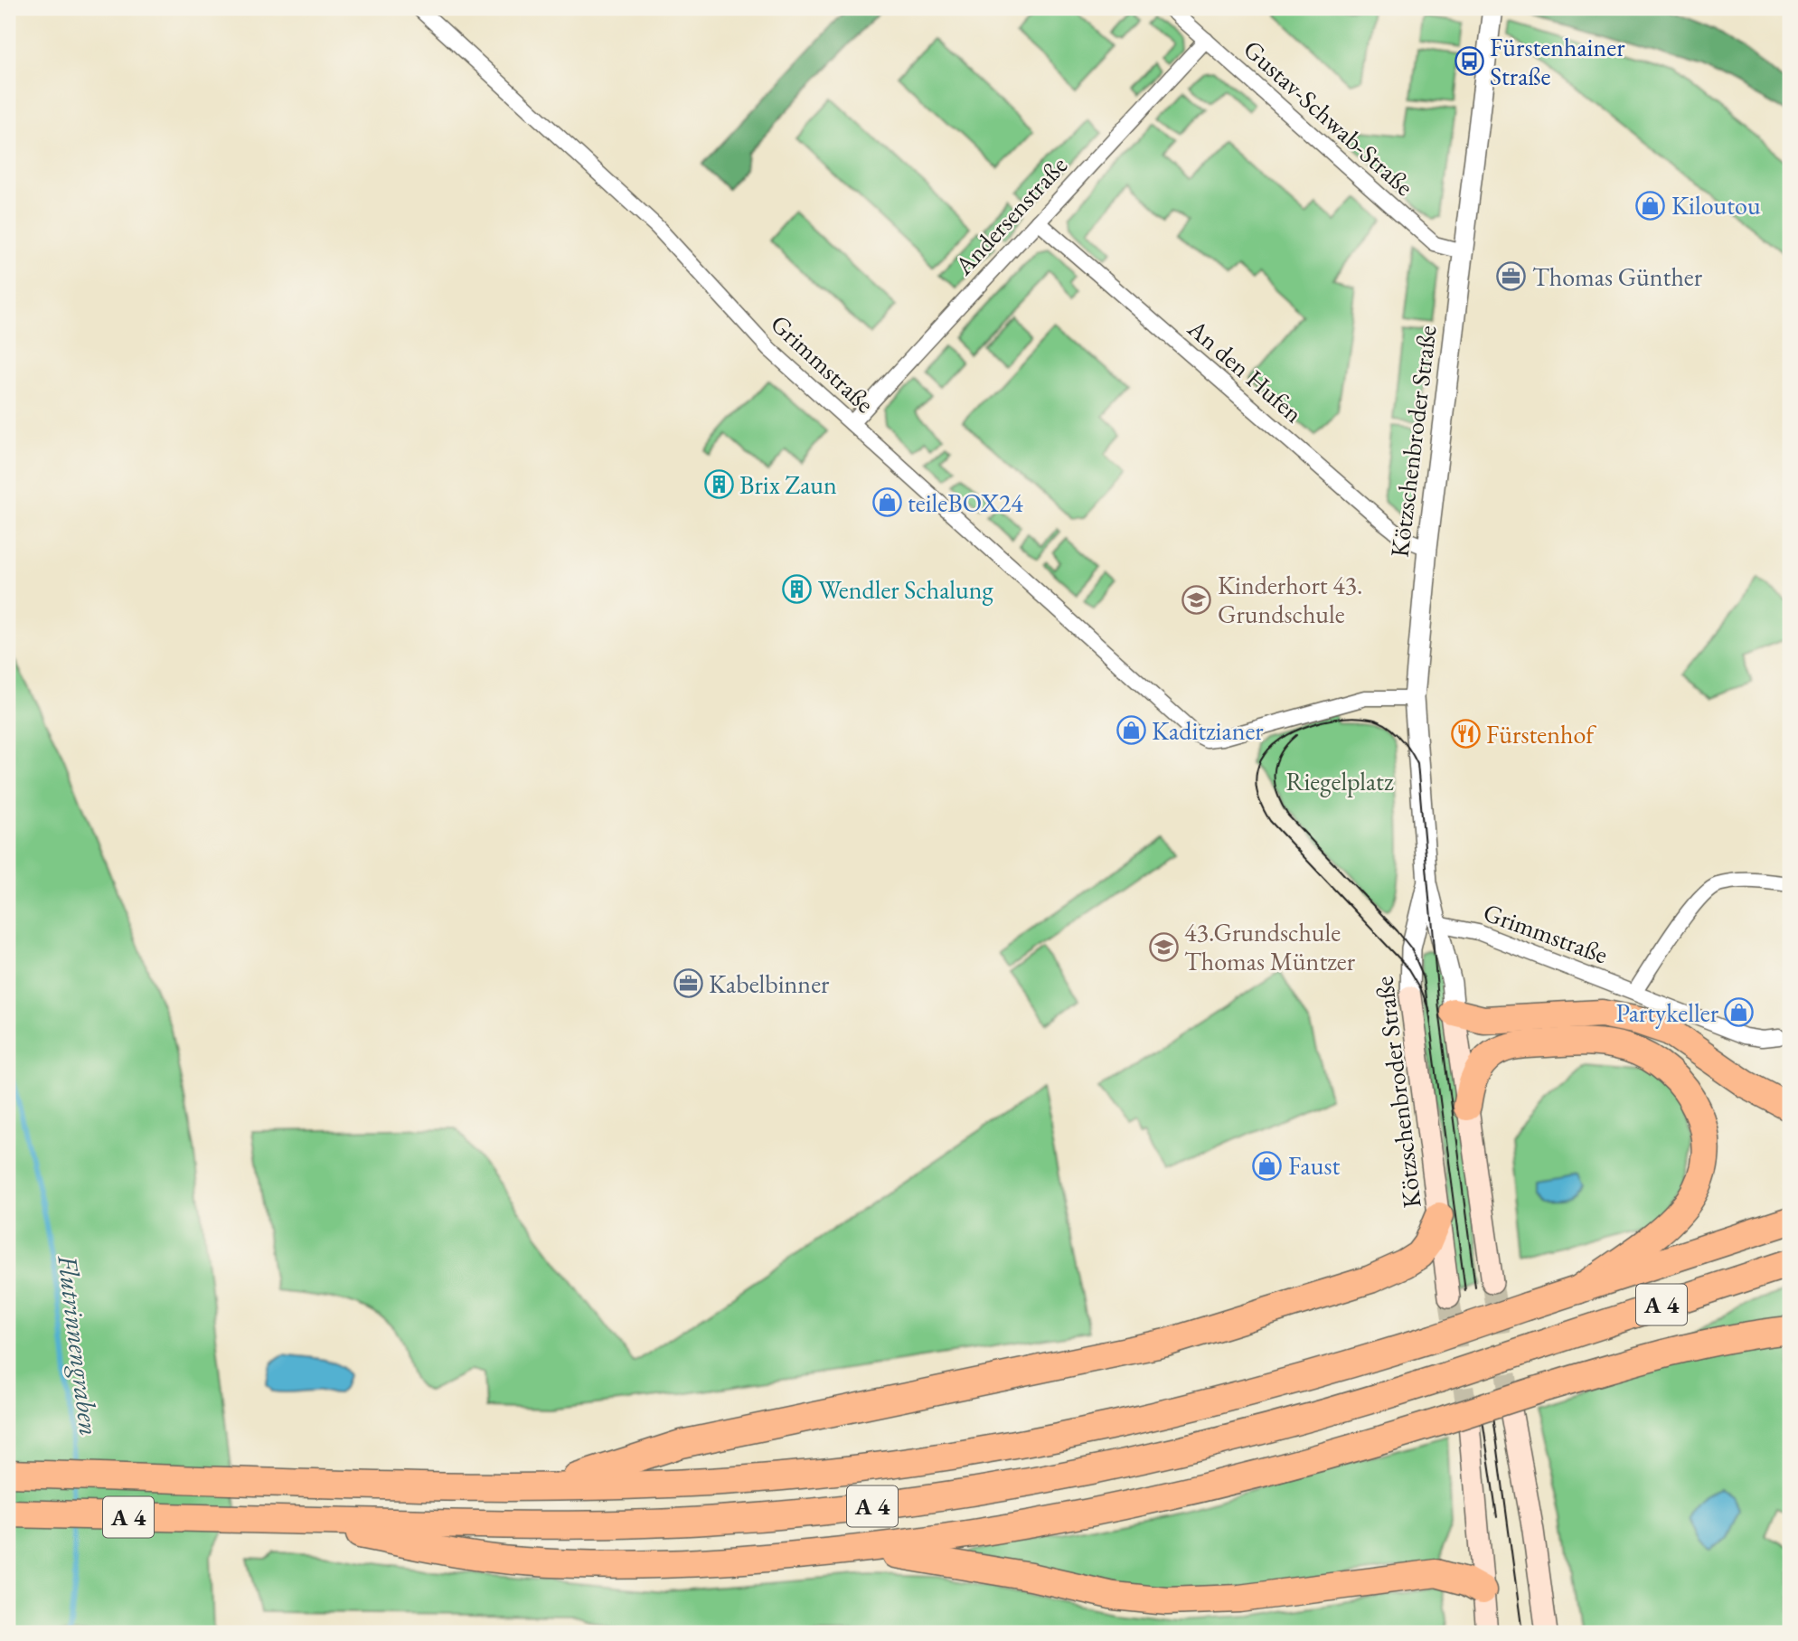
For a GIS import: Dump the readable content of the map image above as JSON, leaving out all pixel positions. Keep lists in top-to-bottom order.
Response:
{
  "streets": {
    "highway": ["A 4"],
    "main road": ["Kötzschenbroder Straße"],
    "street": [
      "Gustav-Schwab-Straße",
      "Andersenstraße",
      "Grimmstraße",
      "An den Hufen"
    ]
  },
  "crossings": [
    ["Gustav-Schwab-Straße", "Andersenstraße"],
    ["Gustav-Schwab-Straße", "Kötzschenbroder Straße"],
    ["Andersenstraße", "Grimmstraße"],
    ["Andersenstraße", "An den Hufen"],
    ["Grimmstraße", "Kötzschenbroder Straße"],
    ["An den Hufen", "Kötzschenbroder Straße"]
  ],
  "water": ["Flutrinnengraben"],
  "parks": ["Riegelplatz"],
  "places": {
    "bus stop": ["Fürstenhainer Straße"],
    "shop": [
      "Kiloutou",
      "teileBOX24",
      "Kaditzianer",
      "Partykeller",
      "Faust"
    ],
    "office": ["Thomas Günther", "Kabelbinner"],
    "building": ["Brix Zaun", "Wendler Schalung"],
    "school or university": ["Kinderhort 43. Grundschule", "43.Grundschule Thomas Müntzer"],
    "restaurant": ["Fürstenhof"]
  }
}
